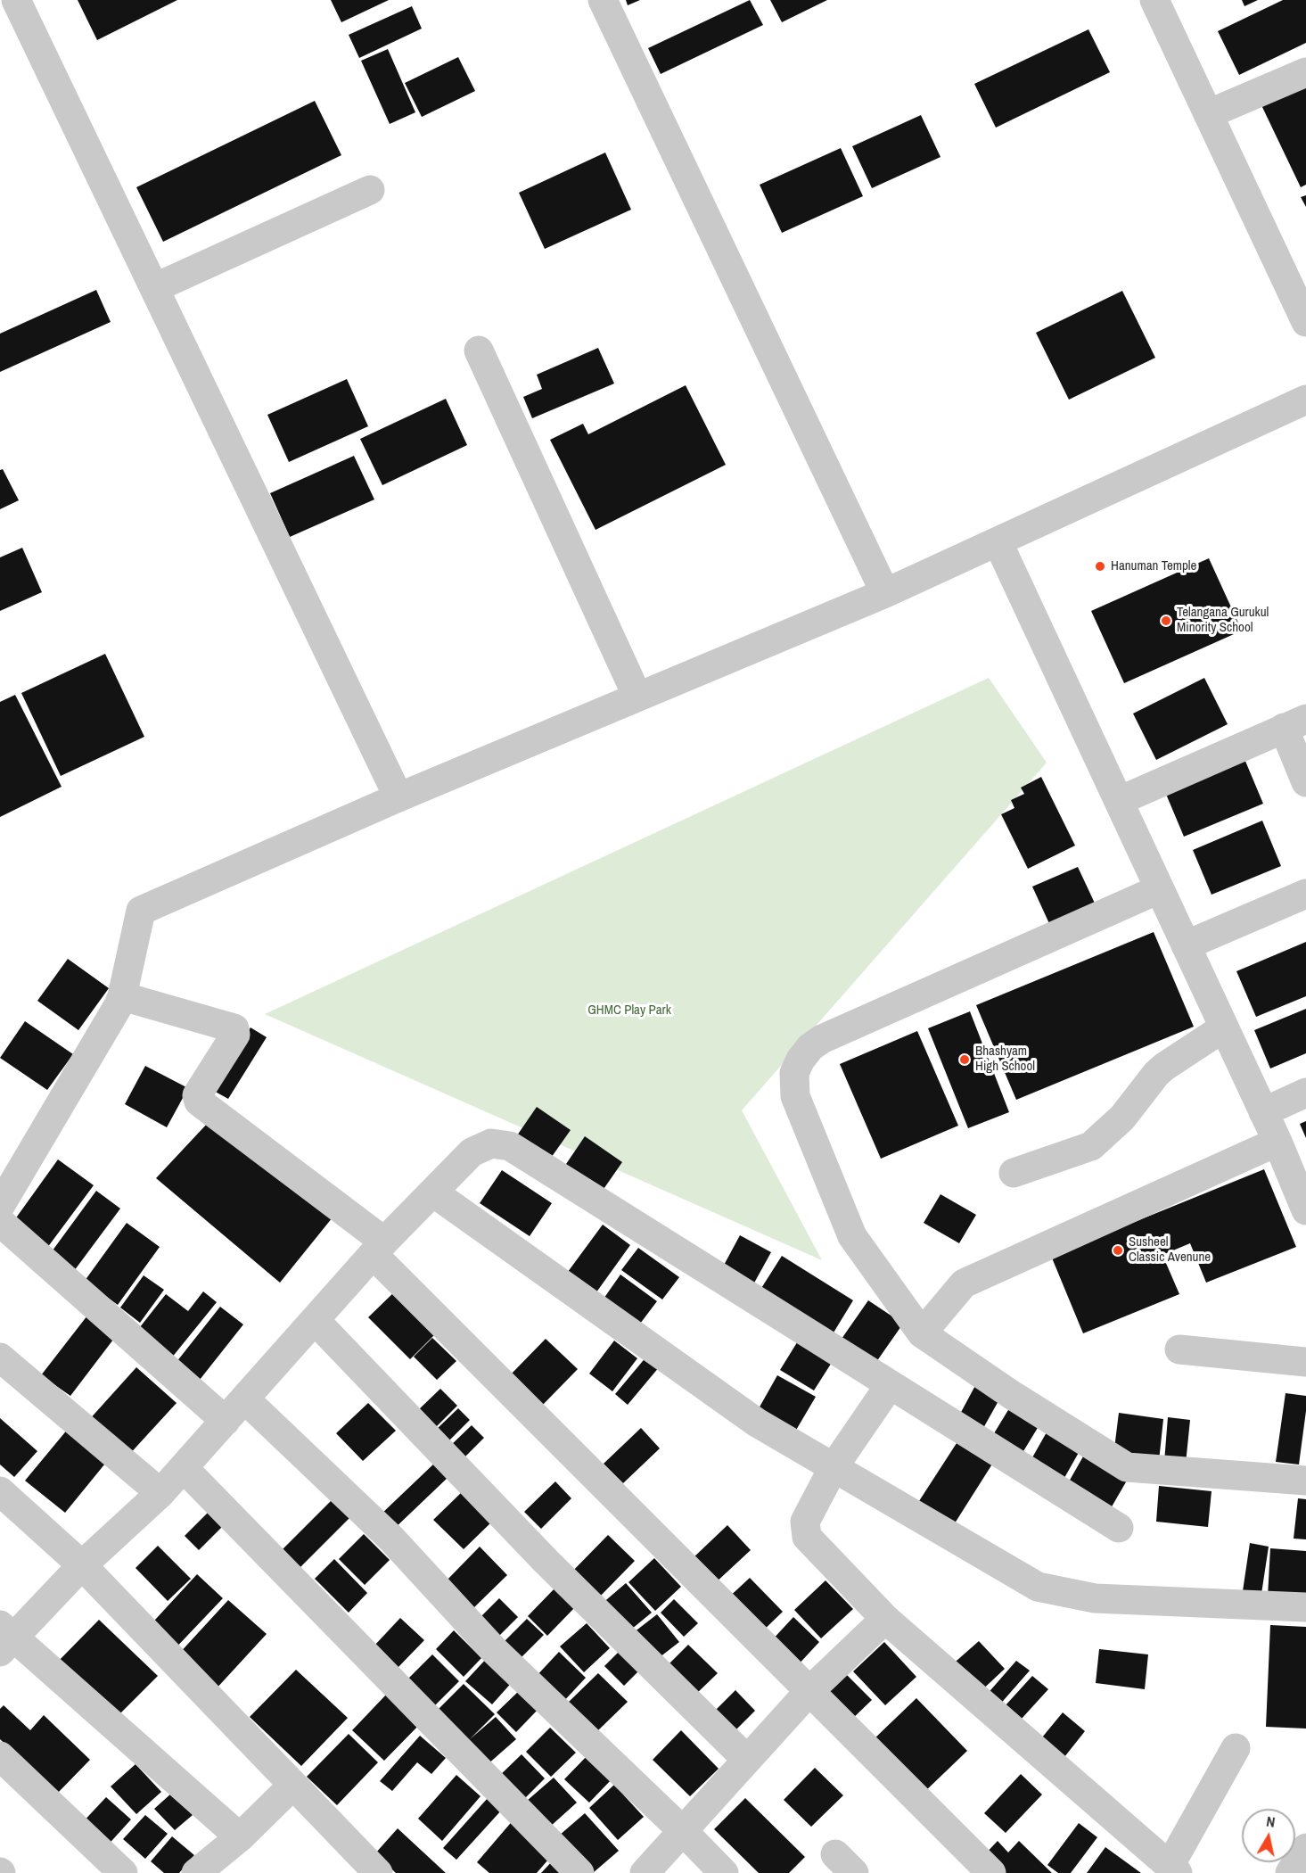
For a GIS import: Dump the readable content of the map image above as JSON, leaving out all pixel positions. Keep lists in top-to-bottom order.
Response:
{
  "parks": ["GHMC Play Park"],
  "places": [
    "Hanuman Temple",
    "Telangana Gurukul Minority School",
    "Bhashyam High School",
    "Susheel Classic Avenune"
  ],
  "north": "top"
}
